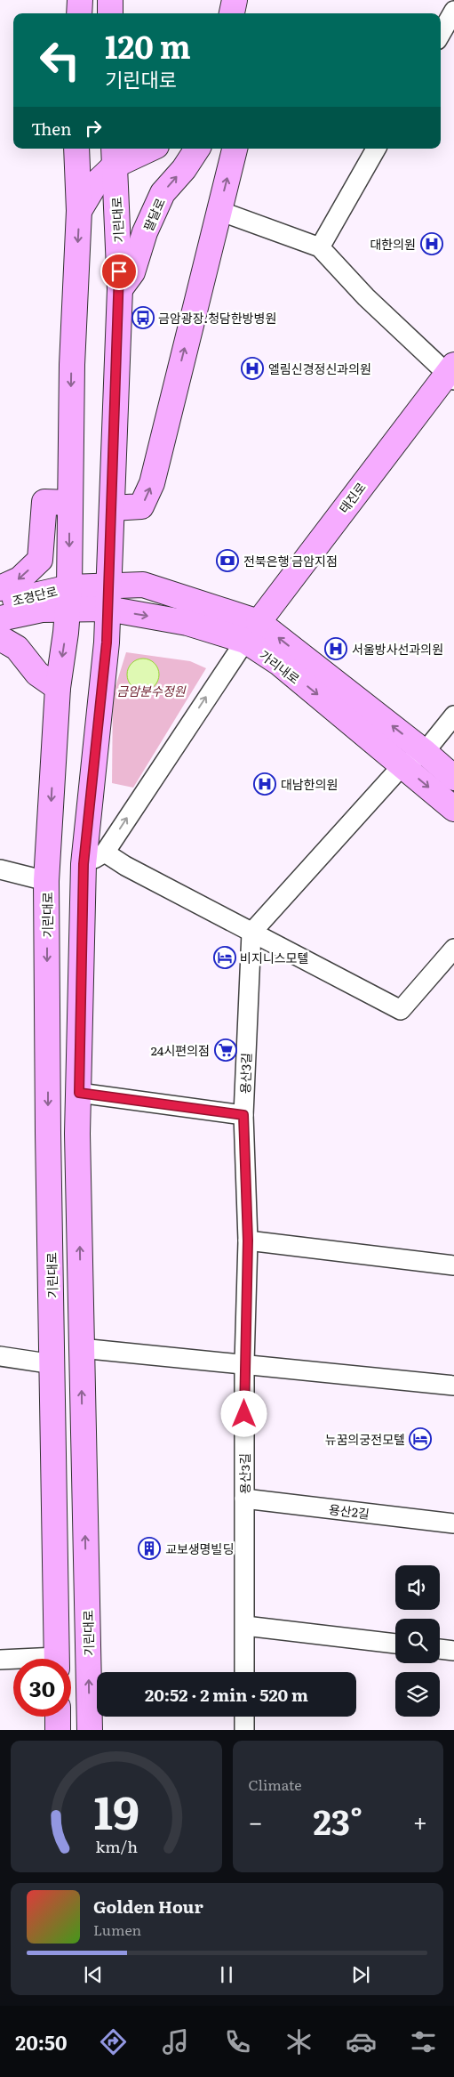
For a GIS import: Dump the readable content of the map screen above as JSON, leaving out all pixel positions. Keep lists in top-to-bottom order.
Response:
{
  "streets": {
    "street": [
      "팔달로",
      "기린대로",
      "태진로",
      "조경단로",
      "가리내로",
      "용산3길",
      "용산2길"
    ]
  },
  "crossings": [
    ["팔달로", "기린대로"],
    ["기린대로", "조경단로"],
    ["기린대로", "가리내로"],
    ["태진로", "가리내로"],
    ["조경단로", "가리내로"],
    ["용산3길", "용산2길"]
  ],
  "parks": ["금암분수정원"],
  "places": {
    "hospital": [
      "대한의원",
      "엘림신경정신과의원",
      "서울방사선과의원",
      "대남한의원"
    ],
    "bus stop": ["금암광장.청담한방병원"],
    "bank": ["전북은행 금암지점"],
    "hotel": ["비지니스모텔", "뉴꿈의궁전모텔"],
    "supermarket": ["24시편의점"],
    "building": ["교보생명빌딩"]
  },
  "page": {
    "turn": ["120 m", "기린대로"],
    "then": "Then",
    "limit": "30",
    "trip": "20:52 · 2 min · 520 m",
    "tile": "Climate",
    "heat": ["−", "23°", "+"],
    "song": ["Golden Hour", "Lumen"],
    "tabs": "20:50",
    "gauge": ["19", "km/h"]
  }
}
